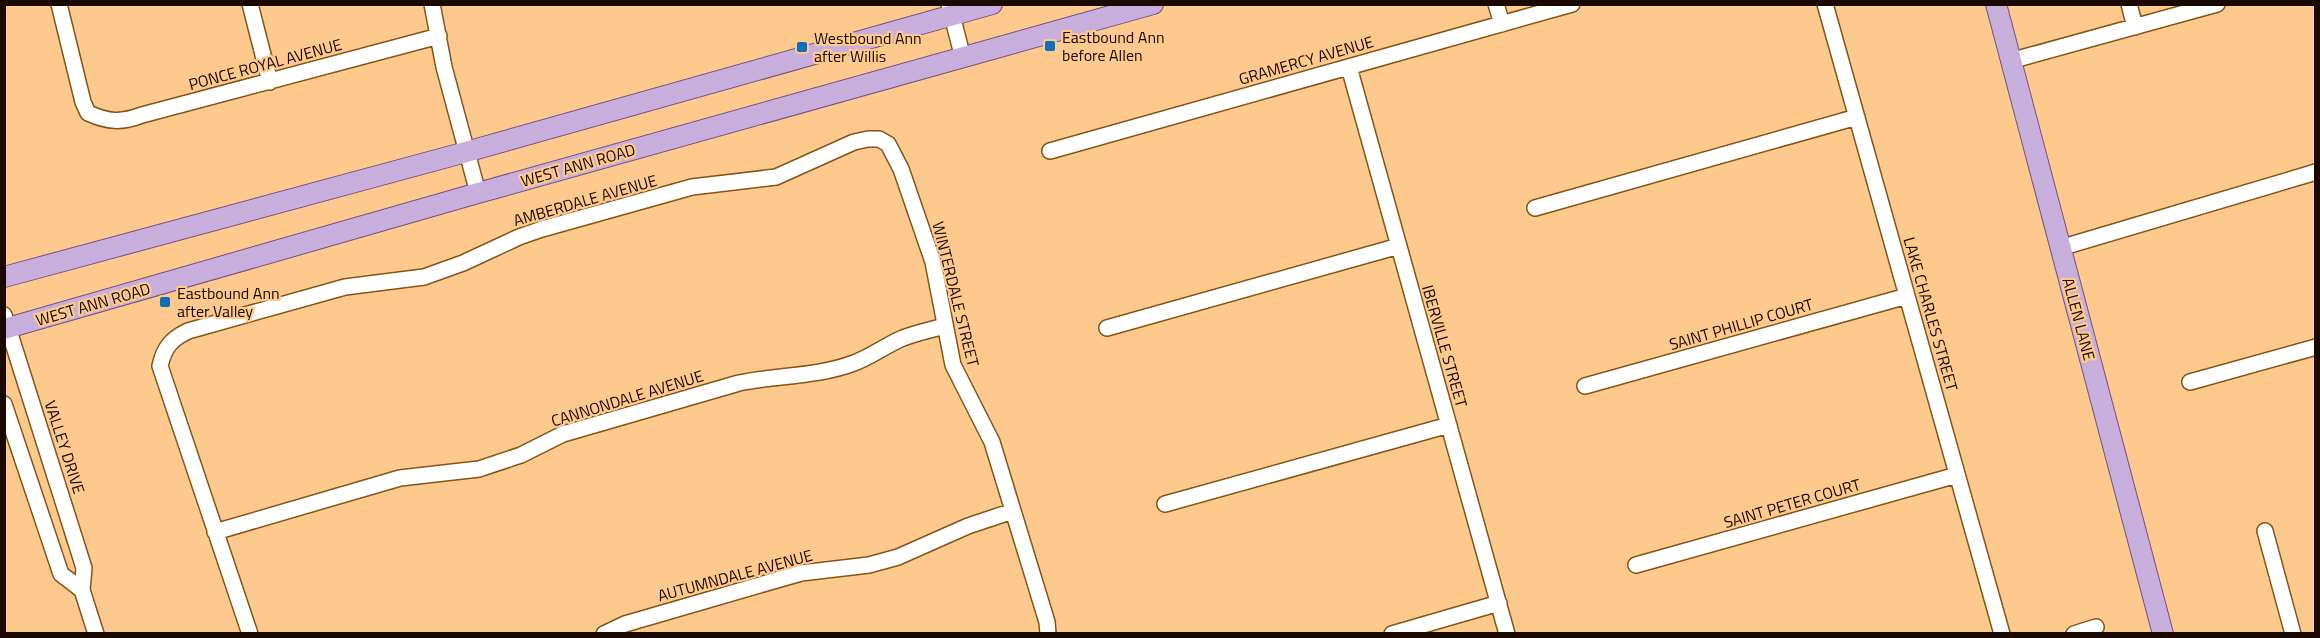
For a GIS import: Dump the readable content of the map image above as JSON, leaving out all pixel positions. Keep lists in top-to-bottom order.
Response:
{
  "streets": {
    "main road": ["WEST ANN ROAD", "ALLEN LANE"],
    "street": [
      "GRAMERCY AVENUE",
      "PONCE ROYAL AVENUE",
      "AMBERDALE AVENUE",
      "WINTERDALE STREET",
      "LAKE CHARLES STREET",
      "SAINT PHILLIP COURT",
      "IBERVILLE STREET",
      "CANNONDALE AVENUE",
      "VALLEY DRIVE",
      "SAINT PETER COURT",
      "AUTUMNDALE AVENUE"
    ]
  },
  "crossings": [
    ["GRAMERCY AVENUE", "IBERVILLE STREET"],
    ["WEST ANN ROAD", "VALLEY DRIVE"],
    ["AMBERDALE AVENUE", "WINTERDALE STREET"],
    ["AMBERDALE AVENUE", "CANNONDALE AVENUE"],
    ["WINTERDALE STREET", "CANNONDALE AVENUE"],
    ["WINTERDALE STREET", "AUTUMNDALE AVENUE"],
    ["LAKE CHARLES STREET", "SAINT PHILLIP COURT"],
    ["LAKE CHARLES STREET", "SAINT PETER COURT"]
  ],
  "places": {
    "transit": ["Eastbound Ann before Allen", "Westbound Ann after Willis", "Eastbound Ann after Valley"]
  }
}
